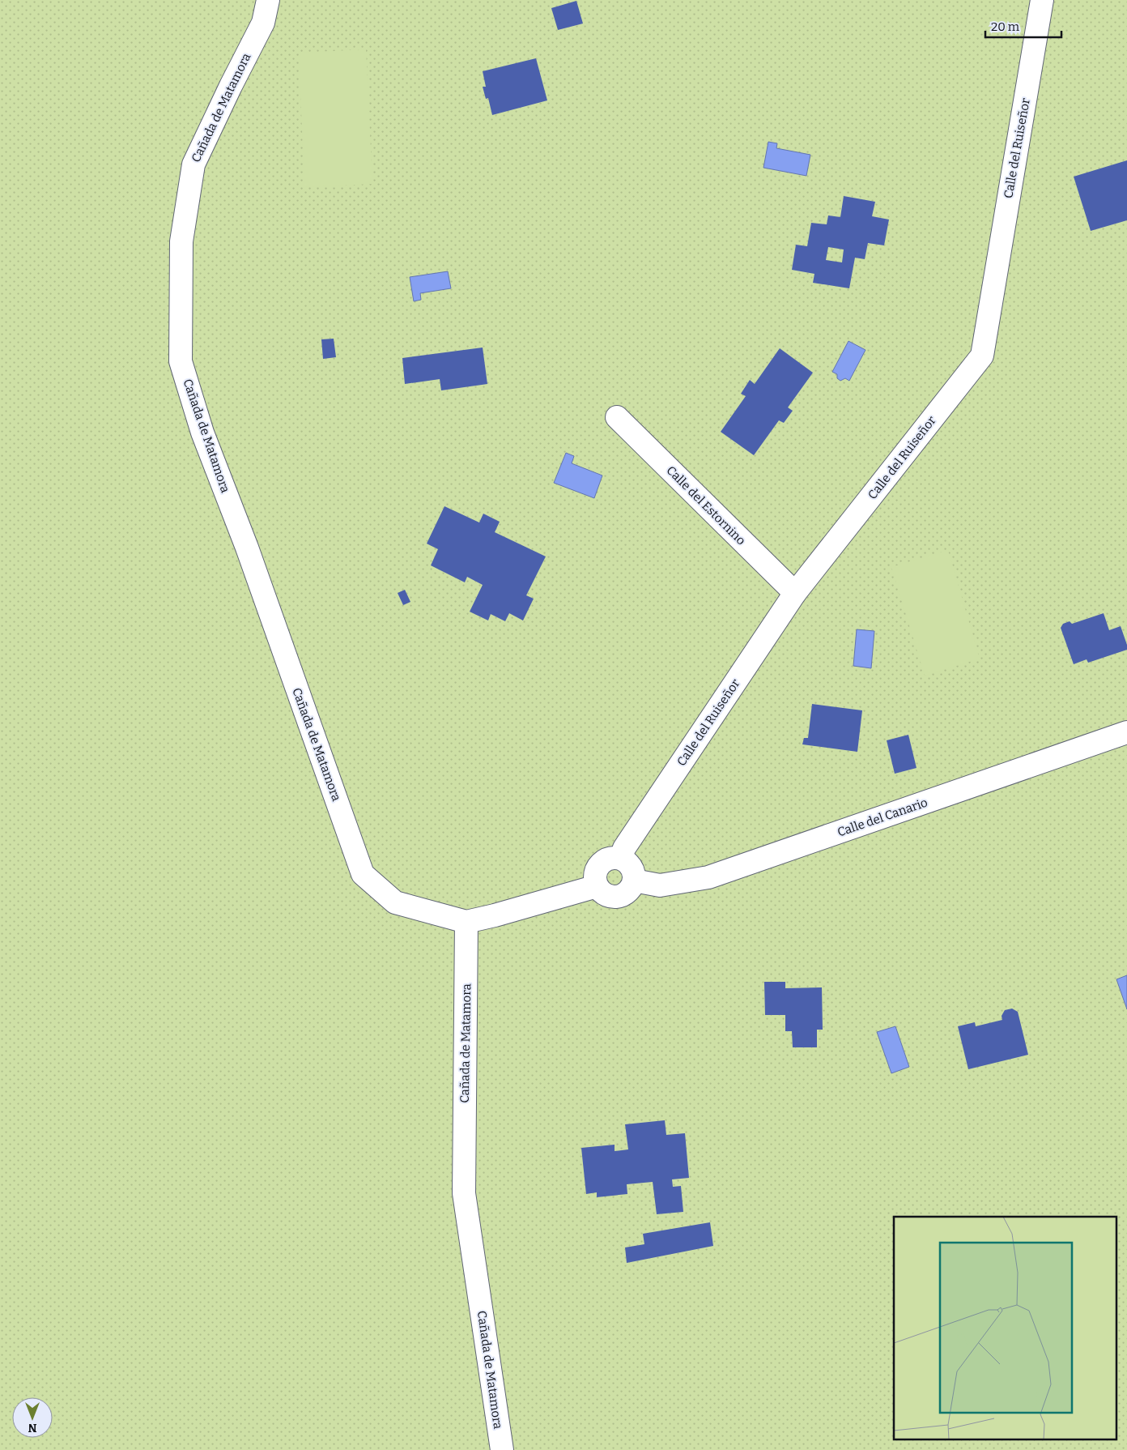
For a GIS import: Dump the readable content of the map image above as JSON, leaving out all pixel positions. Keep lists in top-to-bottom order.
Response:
{
  "streets": {
    "street": [
      "Cañada de Matamora",
      "Calle del Ruiseñor",
      "Calle del Estornino",
      "Calle del Canario"
    ]
  },
  "crossings": [
    ["Calle del Ruiseñor", "Calle del Estornino"],
    ["Calle del Ruiseñor", "Calle del Canario"]
  ],
  "scale_bar": "20 m",
  "north": "bottom"
}
